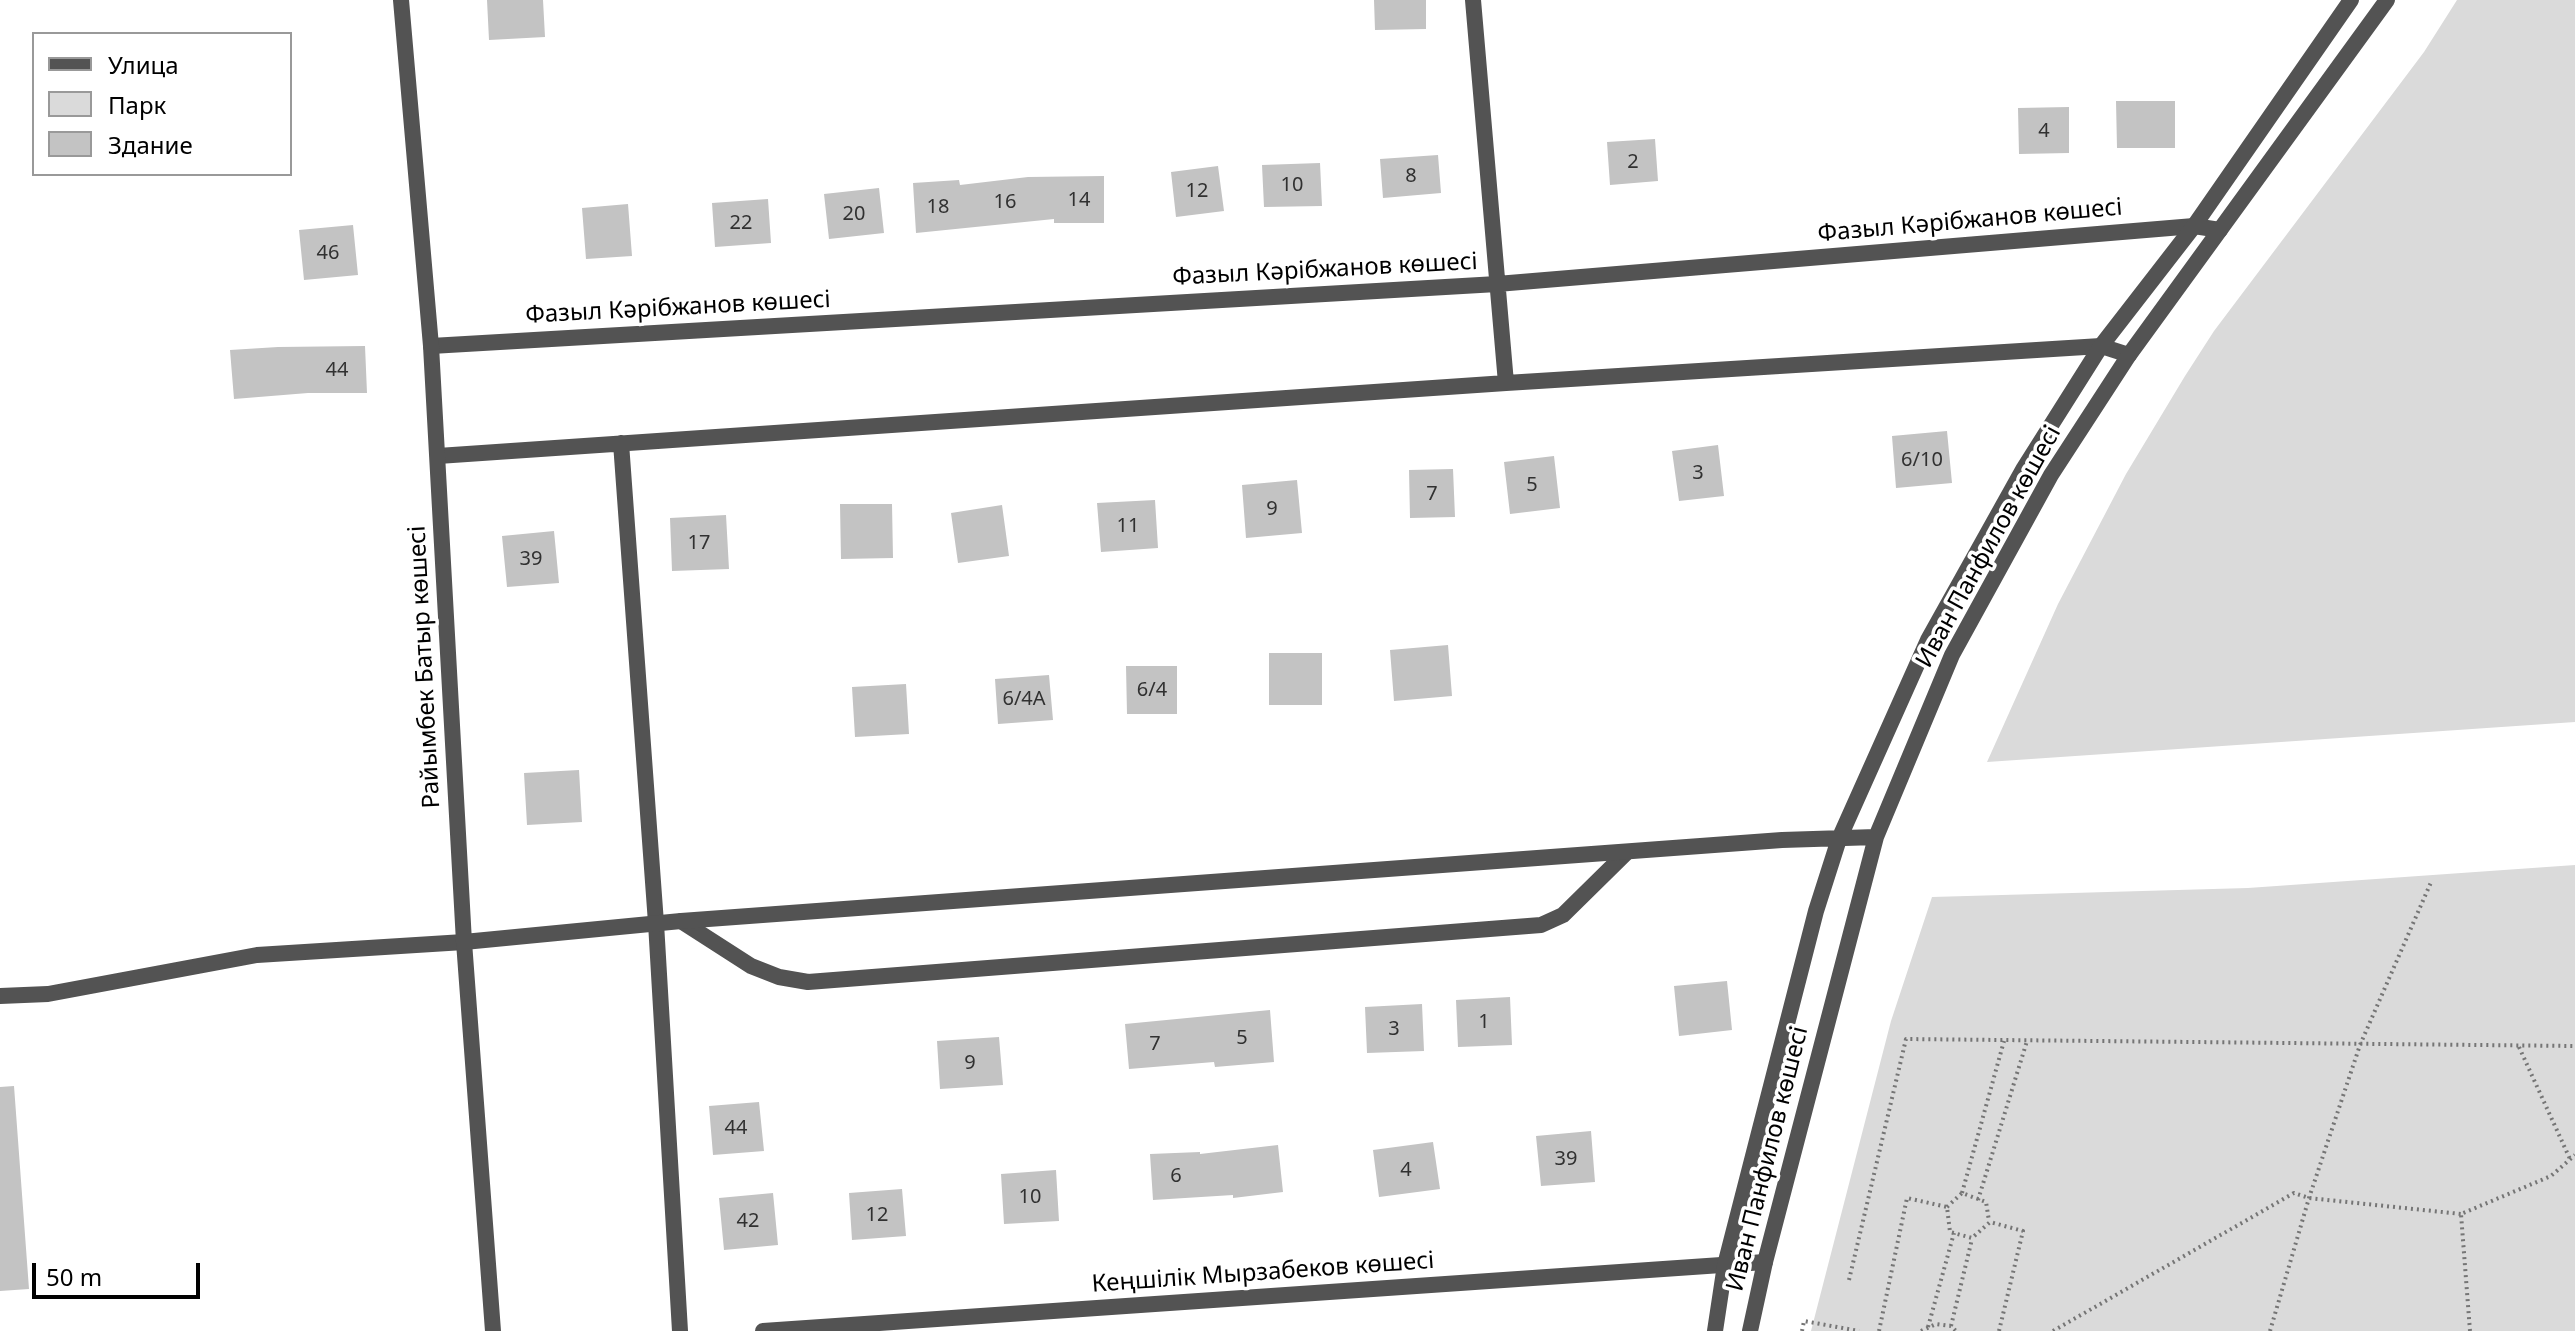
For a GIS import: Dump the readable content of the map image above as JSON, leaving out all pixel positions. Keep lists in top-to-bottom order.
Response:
{
  "streets": {
    "street": [
      "Фазыл Кәрібжанов көшесі",
      "Иван Панфилов көшесі",
      "Райымбек Батыр көшесі",
      "Кеңшілік Мырзабеков көшесі"
    ]
  },
  "crossings": [
    ["Фазыл Кәрібжанов көшесі", "Иван Панфилов көшесі"],
    ["Фазыл Кәрібжанов көшесі", "Райымбек Батыр көшесі"],
    ["Иван Панфилов көшесі", "Кеңшілік Мырзабеков көшесі"]
  ],
  "house_numbers": [
    "4",
    "2",
    "8",
    "10",
    "12",
    "14",
    "16",
    "18",
    "20",
    "22",
    "46",
    "44",
    "6/10",
    "3",
    "5",
    "7",
    "9",
    "11",
    "17",
    "39",
    "6/4",
    "6/4А",
    "1",
    "3",
    "5",
    "7",
    "9",
    "44",
    "39",
    "4",
    "6",
    "10",
    "12",
    "42"
  ],
  "legend": ["Улица", "Парк", "Здание"],
  "scale_bar": "50 m"
}
